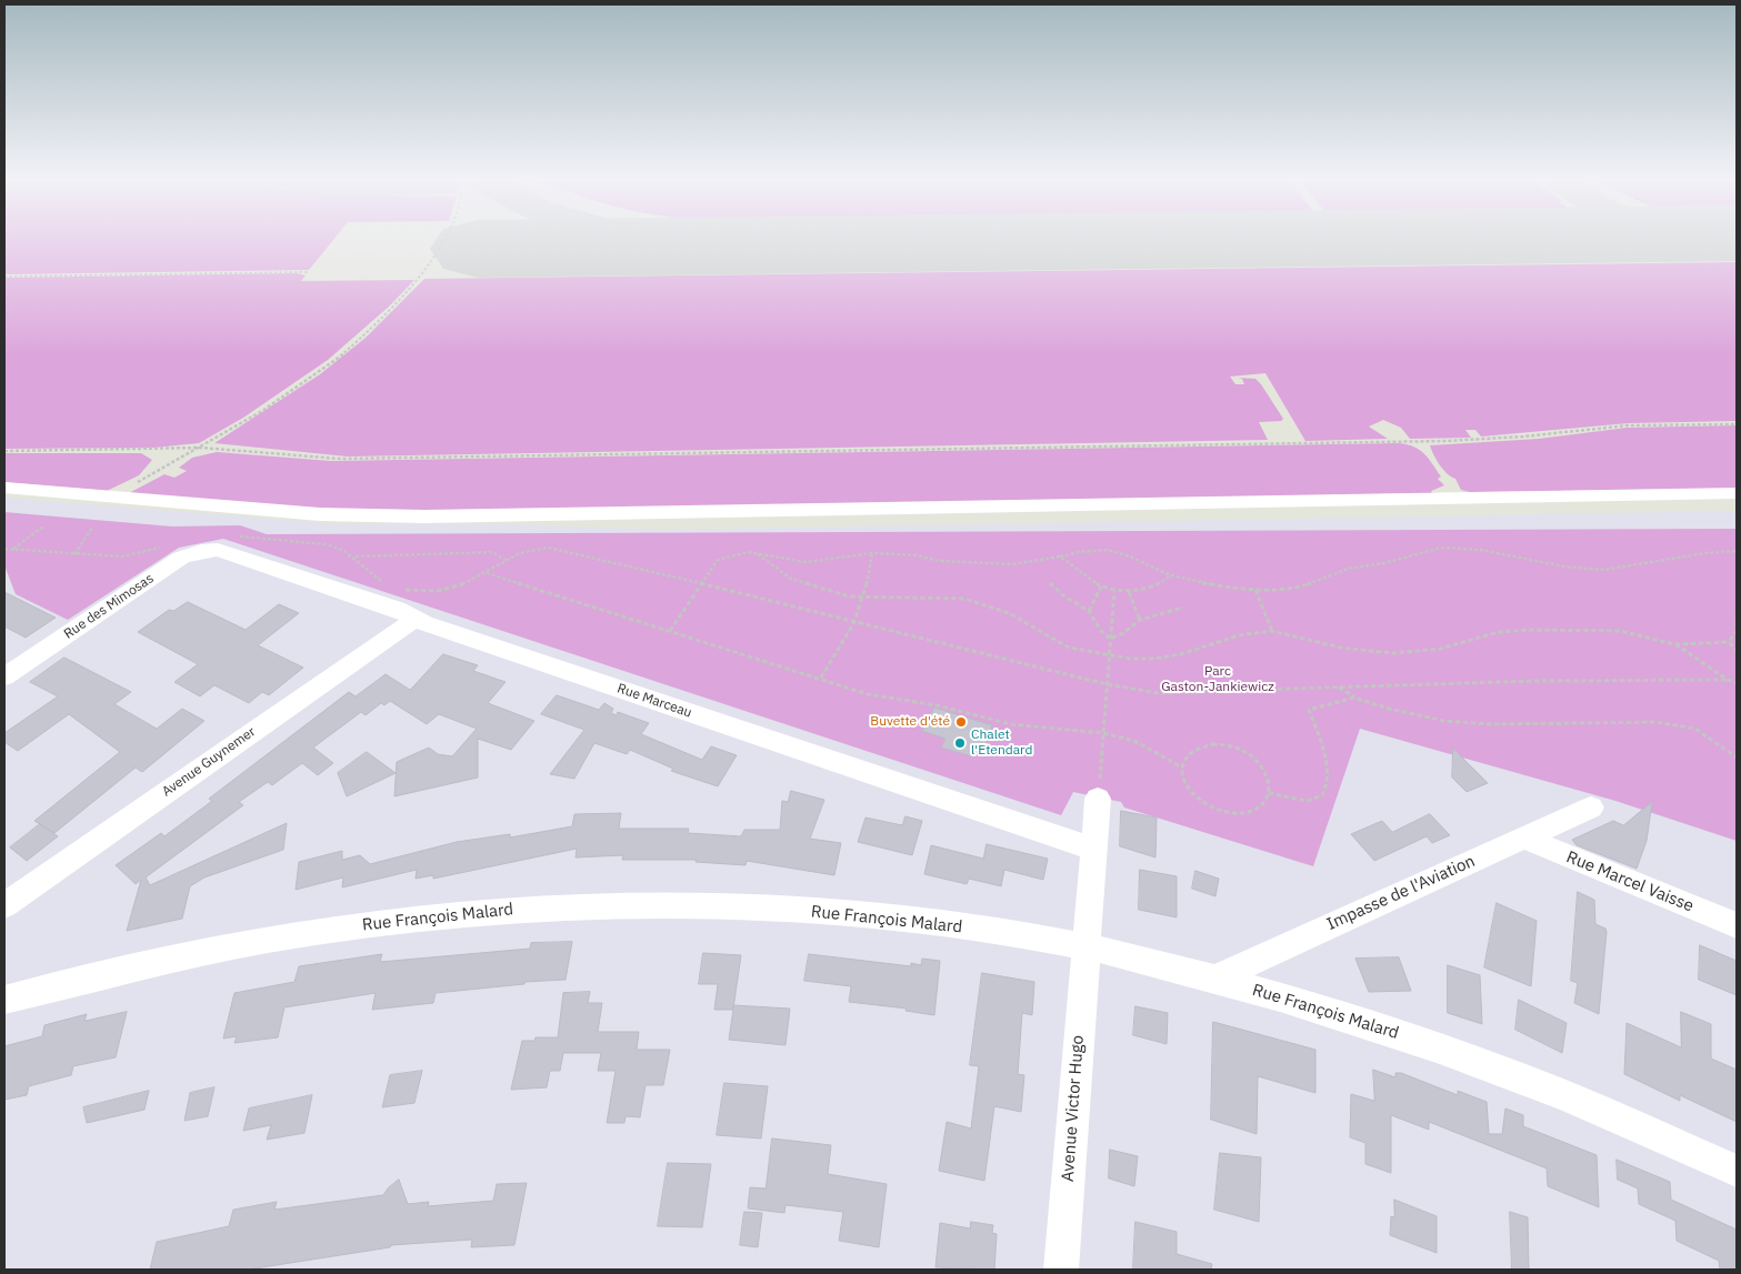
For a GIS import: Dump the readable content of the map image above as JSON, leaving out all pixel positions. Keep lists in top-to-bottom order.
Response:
{
  "streets": {
    "street": [
      "Rue des Mimosas",
      "Rue Marceau",
      "Avenue Guynemer",
      "Rue Marcel Vaisse",
      "Impasse de l'Aviation",
      "Rue François Malard",
      "Avenue Victor Hugo"
    ]
  },
  "crossings": [
    ["Rue des Mimosas", "Rue Marceau"],
    ["Rue Marceau", "Avenue Guynemer"],
    ["Rue Marceau", "Avenue Victor Hugo"],
    ["Rue Marcel Vaisse", "Impasse de l'Aviation"],
    ["Impasse de l'Aviation", "Rue François Malard"],
    ["Rue François Malard", "Avenue Victor Hugo"]
  ],
  "parks": ["Parc Gaston-Jankiewicz"],
  "places": ["Buvette d'été", "Chalet l'Etendard"]
}
